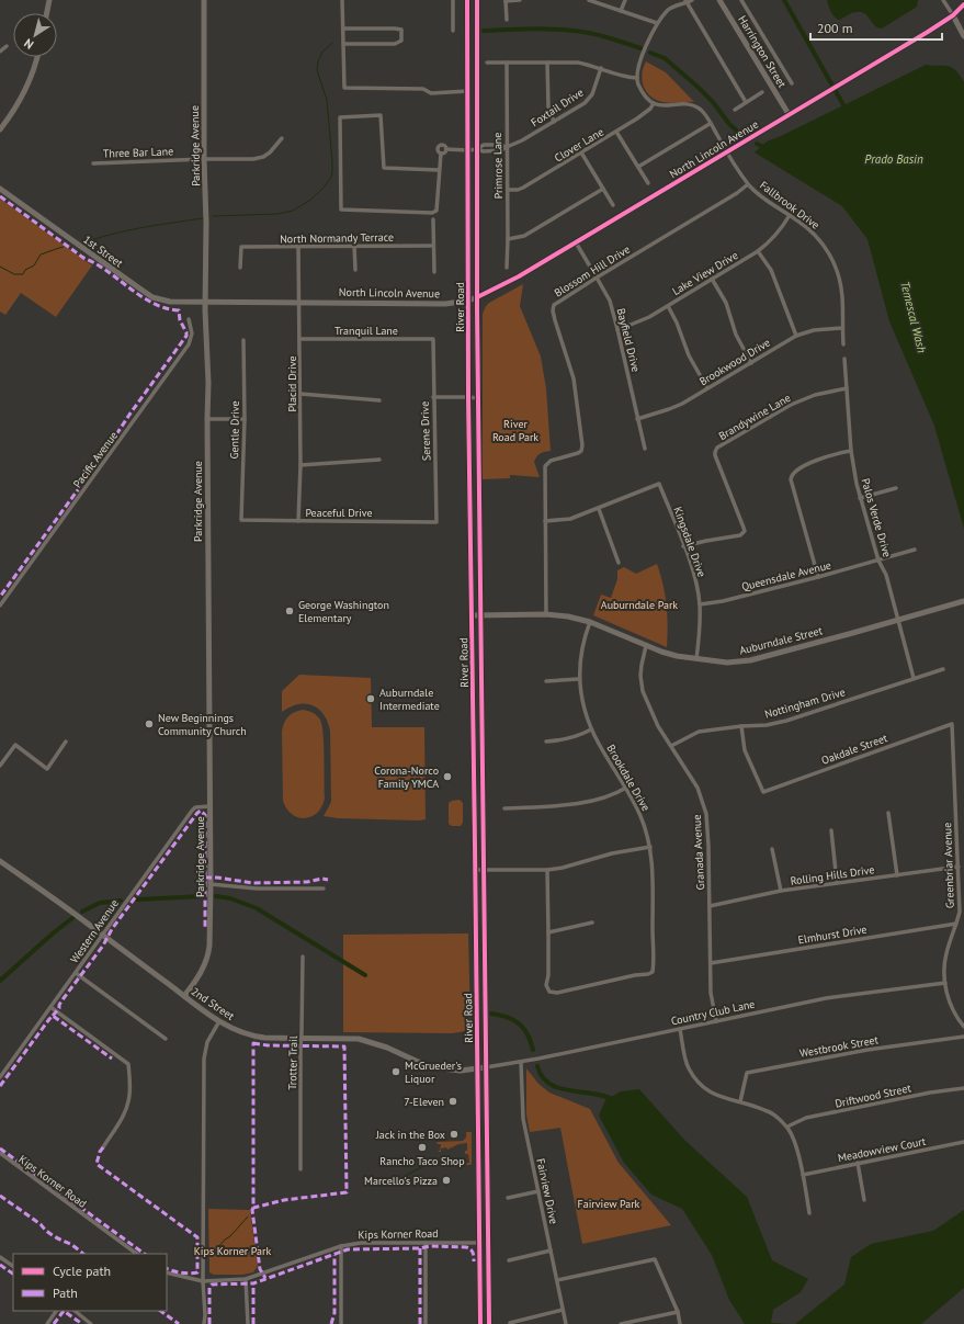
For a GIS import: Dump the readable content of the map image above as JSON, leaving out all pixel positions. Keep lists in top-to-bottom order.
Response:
{
  "streets": {
    "main road": ["River Road"],
    "street": [
      "Harrington Street",
      "Foxtail Drive",
      "Clover Lane",
      "Parkridge Avenue",
      "North Lincoln Avenue",
      "Three Bar Lane",
      "Primrose Lane",
      "Fallbrook Drive",
      "North Normandy Terrace",
      "1st Street",
      "Blossom Hill Drive",
      "Lake View Drive",
      "Tranquil Lane",
      "Bayfield Drive",
      "Brookwood Drive",
      "Placid Drive",
      "Brandywine Lane",
      "Gentle Drive",
      "Serene Drive",
      "Pacific Avenue",
      "Peaceful Drive",
      "Palos Verde Drive",
      "Kingsdale Drive",
      "Queensdale Avenue",
      "Auburndale Street",
      "Nottingham Drive",
      "Oakdale Street",
      "Brookdale Drive",
      "Granada Avenue",
      "Greenbriar Avenue",
      "Rolling Hills Drive",
      "Western Avenue",
      "Elmhurst Drive",
      "2nd Street",
      "Country Club Lane",
      "Westbrook Street",
      "Trotter Trail",
      "Driftwood Street",
      "Meadowview Court",
      "Kips Korner Road",
      "Fairview Drive"
    ]
  },
  "crossings": [
    ["Harrington Street", "North Lincoln Avenue"],
    ["Foxtail Drive", "Primrose Lane"],
    ["Foxtail Drive", "River Road"],
    ["Clover Lane", "Primrose Lane"],
    ["Clover Lane", "Fallbrook Drive"],
    ["Parkridge Avenue", "North Lincoln Avenue"],
    ["Parkridge Avenue", "Three Bar Lane"],
    ["Parkridge Avenue", "1st Street"],
    ["Parkridge Avenue", "Western Avenue"],
    ["Parkridge Avenue", "2nd Street"],
    ["North Lincoln Avenue", "Fallbrook Drive"],
    ["North Lincoln Avenue", "1st Street"],
    ["North Lincoln Avenue", "River Road"],
    ["North Lincoln Avenue", "Bayfield Drive"],
    ["North Lincoln Avenue", "Placid Drive"],
    ["Fallbrook Drive", "Blossom Hill Drive"],
    ["Fallbrook Drive", "Lake View Drive"],
    ["Fallbrook Drive", "Brookwood Drive"],
    ["North Normandy Terrace", "Placid Drive"],
    ["Blossom Hill Drive", "Bayfield Drive"],
    ["Blossom Hill Drive", "Auburndale Street"],
    ["Lake View Drive", "Bayfield Drive"],
    ["River Road", "Auburndale Street"],
    ["River Road", "2nd Street"],
    ["River Road", "Country Club Lane"],
    ["River Road", "Kips Korner Road"],
    ["Tranquil Lane", "Placid Drive"],
    ["Tranquil Lane", "Serene Drive"],
    ["Bayfield Drive", "Brookwood Drive"],
    ["Placid Drive", "Peaceful Drive"],
    ["Brandywine Lane", "Palos Verde Drive"],
    ["Brandywine Lane", "Kingsdale Drive"],
    ["Gentle Drive", "Peaceful Drive"],
    ["Serene Drive", "Peaceful Drive"],
    ["Palos Verde Drive", "Queensdale Avenue"],
    ["Palos Verde Drive", "Auburndale Street"],
    ["Palos Verde Drive", "Nottingham Drive"],
    ["Kingsdale Drive", "Queensdale Avenue"],
    ["Kingsdale Drive", "Auburndale Street"],
    ["Auburndale Street", "Brookdale Drive"],
    ["Auburndale Street", "Granada Avenue"],
    ["Nottingham Drive", "Oakdale Street"],
    ["Nottingham Drive", "Granada Avenue"],
    ["Oakdale Street", "Greenbriar Avenue"],
    ["Granada Avenue", "Rolling Hills Drive"],
    ["Granada Avenue", "Elmhurst Drive"],
    ["Granada Avenue", "Country Club Lane"],
    ["Greenbriar Avenue", "Rolling Hills Drive"],
    ["Greenbriar Avenue", "Elmhurst Drive"],
    ["Greenbriar Avenue", "Country Club Lane"],
    ["Western Avenue", "2nd Street"],
    ["2nd Street", "Country Club Lane"],
    ["2nd Street", "Trotter Trail"],
    ["Country Club Lane", "Fairview Drive"]
  ],
  "water": ["Prado Basin", "Temescal Wash"],
  "parks": [
    "River Road Park",
    "Auburndale Park",
    "Fairview Park",
    "Kips Korner Park"
  ],
  "places": [
    "George Washington Elementary",
    "Auburndale Intermediate",
    "New Beginnings Community Church",
    "Corona-Norco Family YMCA",
    "McGrueder's Liquor",
    "7-Eleven",
    "Jack in the Box",
    "Rancho Taco Shop",
    "Marcello's Pizza"
  ],
  "legend": ["Cycle path", "Path"],
  "scale_bar": "200 m",
  "north": "bottom left"
}
